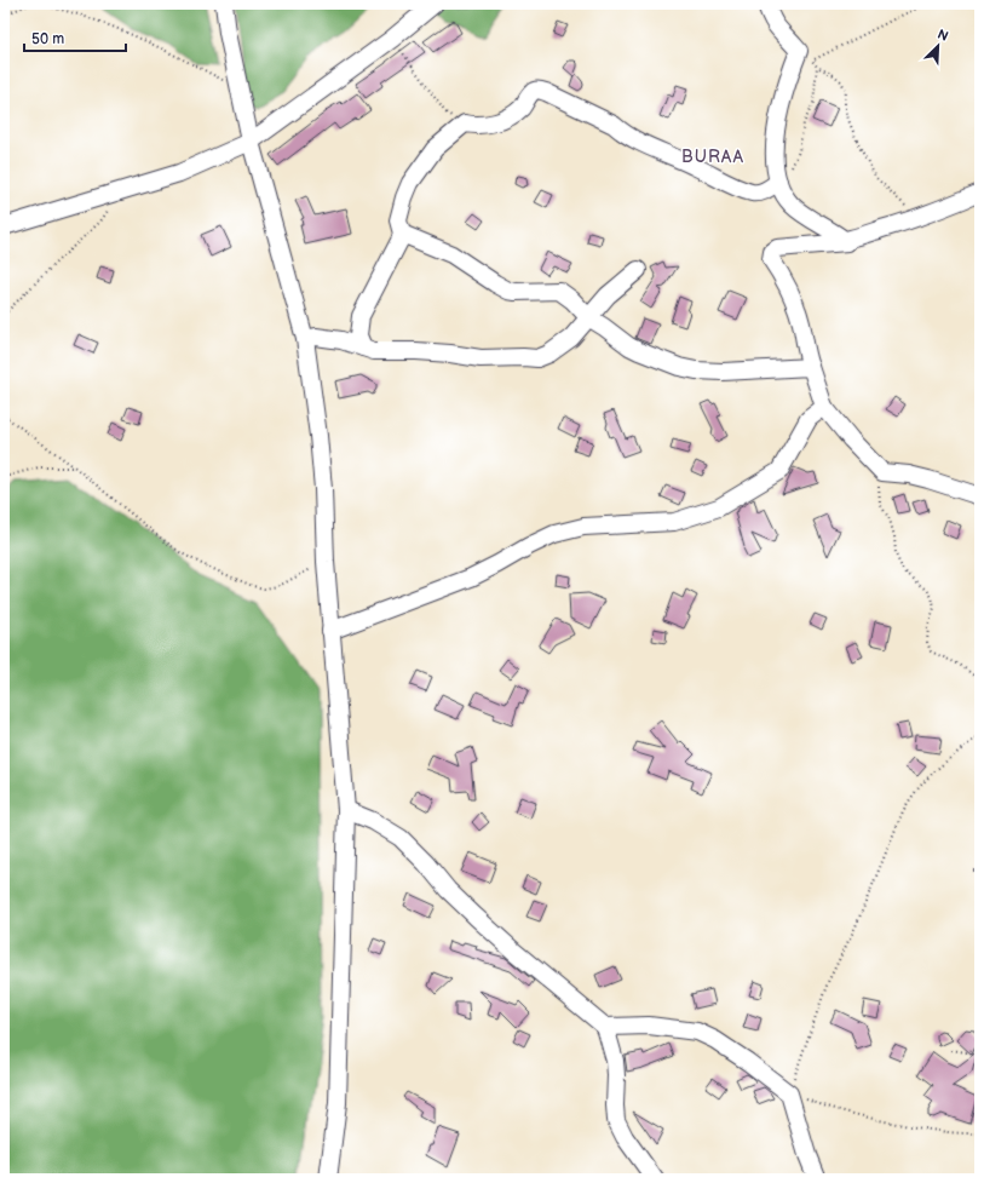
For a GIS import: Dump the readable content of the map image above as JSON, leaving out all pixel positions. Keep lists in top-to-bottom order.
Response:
{
  "districts": ["BURAA"],
  "scale_bar": "50 m",
  "north": "top right"
}
